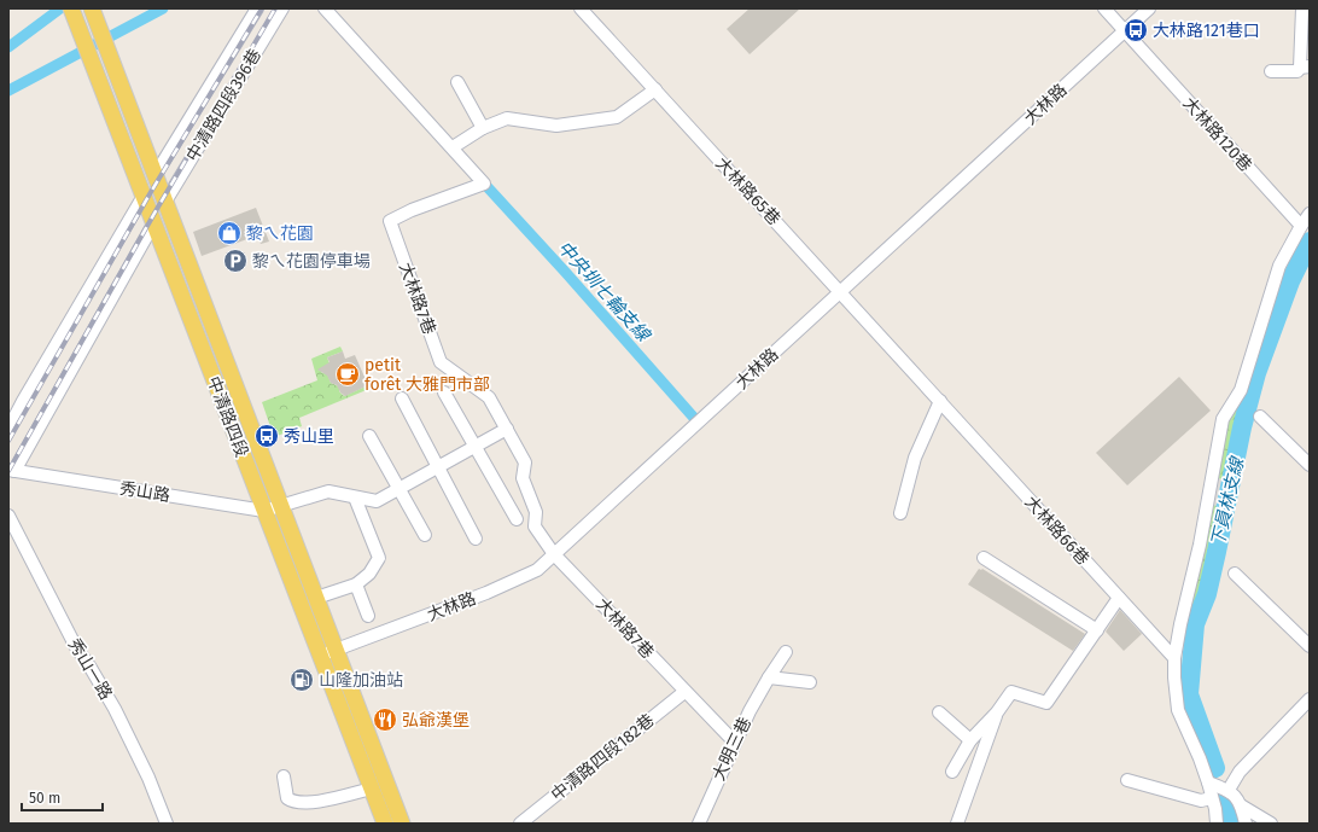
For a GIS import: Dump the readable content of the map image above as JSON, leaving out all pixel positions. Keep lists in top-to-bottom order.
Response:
{
  "streets": {
    "main road": ["中清路四段"],
    "street": [
      "大林路",
      "中清路四段396巷",
      "大林路120巷",
      "大林路65巷",
      "大林路7巷",
      "秀山路",
      "大林路66巷",
      "秀山一路",
      "大明三巷",
      "中清路四段182巷"
    ]
  },
  "crossings": [
    ["大林路", "大林路120巷"],
    ["大林路", "大林路65巷"],
    ["大林路", "大林路7巷"],
    ["大林路", "中清路四段"],
    ["大林路", "大林路66巷"],
    ["中清路四段396巷", "中清路四段"],
    ["大林路65巷", "大林路66巷"],
    ["大林路7巷", "秀山路"],
    ["大林路7巷", "大明三巷"],
    ["大林路7巷", "中清路四段182巷"],
    ["中清路四段", "秀山路"]
  ],
  "water": ["中央圳七輪支線", "下員林支線"],
  "places": {
    "bus stop": ["大林路121巷口", "秀山里"],
    "shop": ["黎ㄟ花園"],
    "parking": ["黎ㄟ花園停車場"],
    "cafe": ["petit forêt 大雅門市部"],
    "fuel station": ["山隆加油站"],
    "restaurant": ["弘爺漢堡"]
  },
  "scale_bar": "50 m"
}
